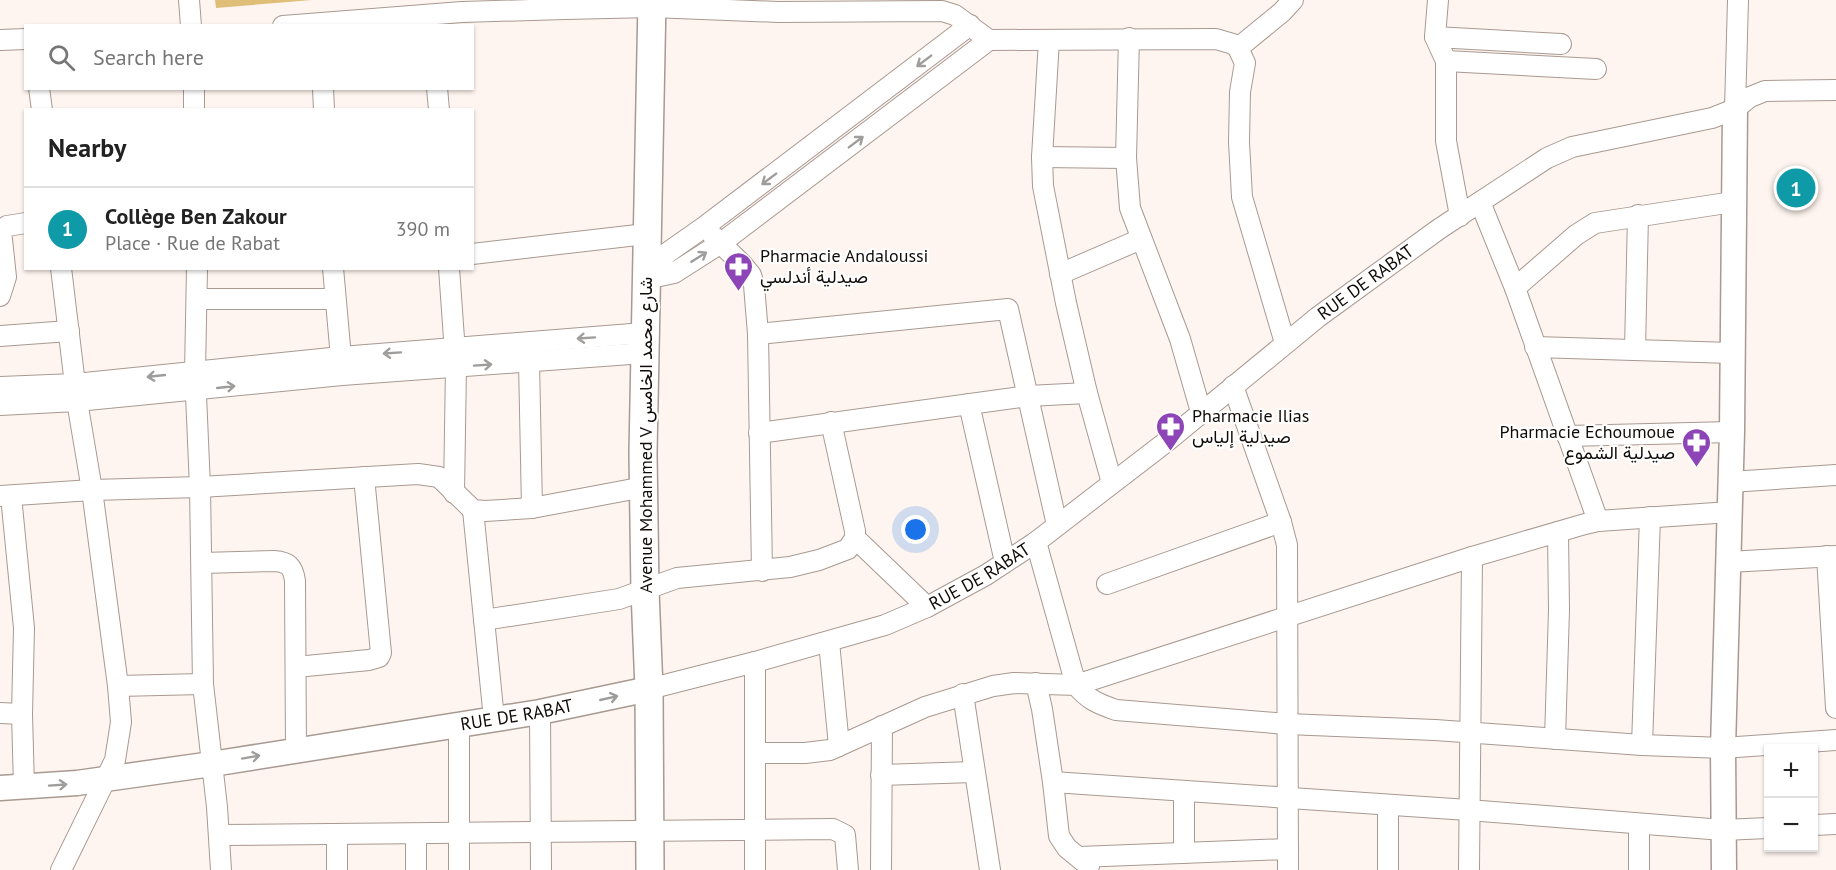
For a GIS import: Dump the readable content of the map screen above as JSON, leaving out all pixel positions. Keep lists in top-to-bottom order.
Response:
{
  "streets": {
    "main road": ["Avenue Mohammed V شارع محمد الخامس"],
    "street": ["RUE DE RABAT"]
  },
  "crossings": [
    ["RUE DE RABAT", "Avenue Mohammed V شارع محمد الخامس"]
  ],
  "places": {
    "pharmacy": ["Pharmacie Andaloussi صيدلية أندلسي", "Pharmacie Ilias صيدلية إلياس", "Pharmacie Echoumoue صيدلية الشموع"]
  },
  "page": {
    "search": "Search here",
    "heading": "Nearby",
    "pins": "1",
    "list": [
      {
        "mark": "1",
        "name": "Collège Ben Zakour",
        "note": "Place · Rue de Rabat",
        "value": "390 m"
      }
    ],
    "map_buttons": ["+", "−"]
  }
}
